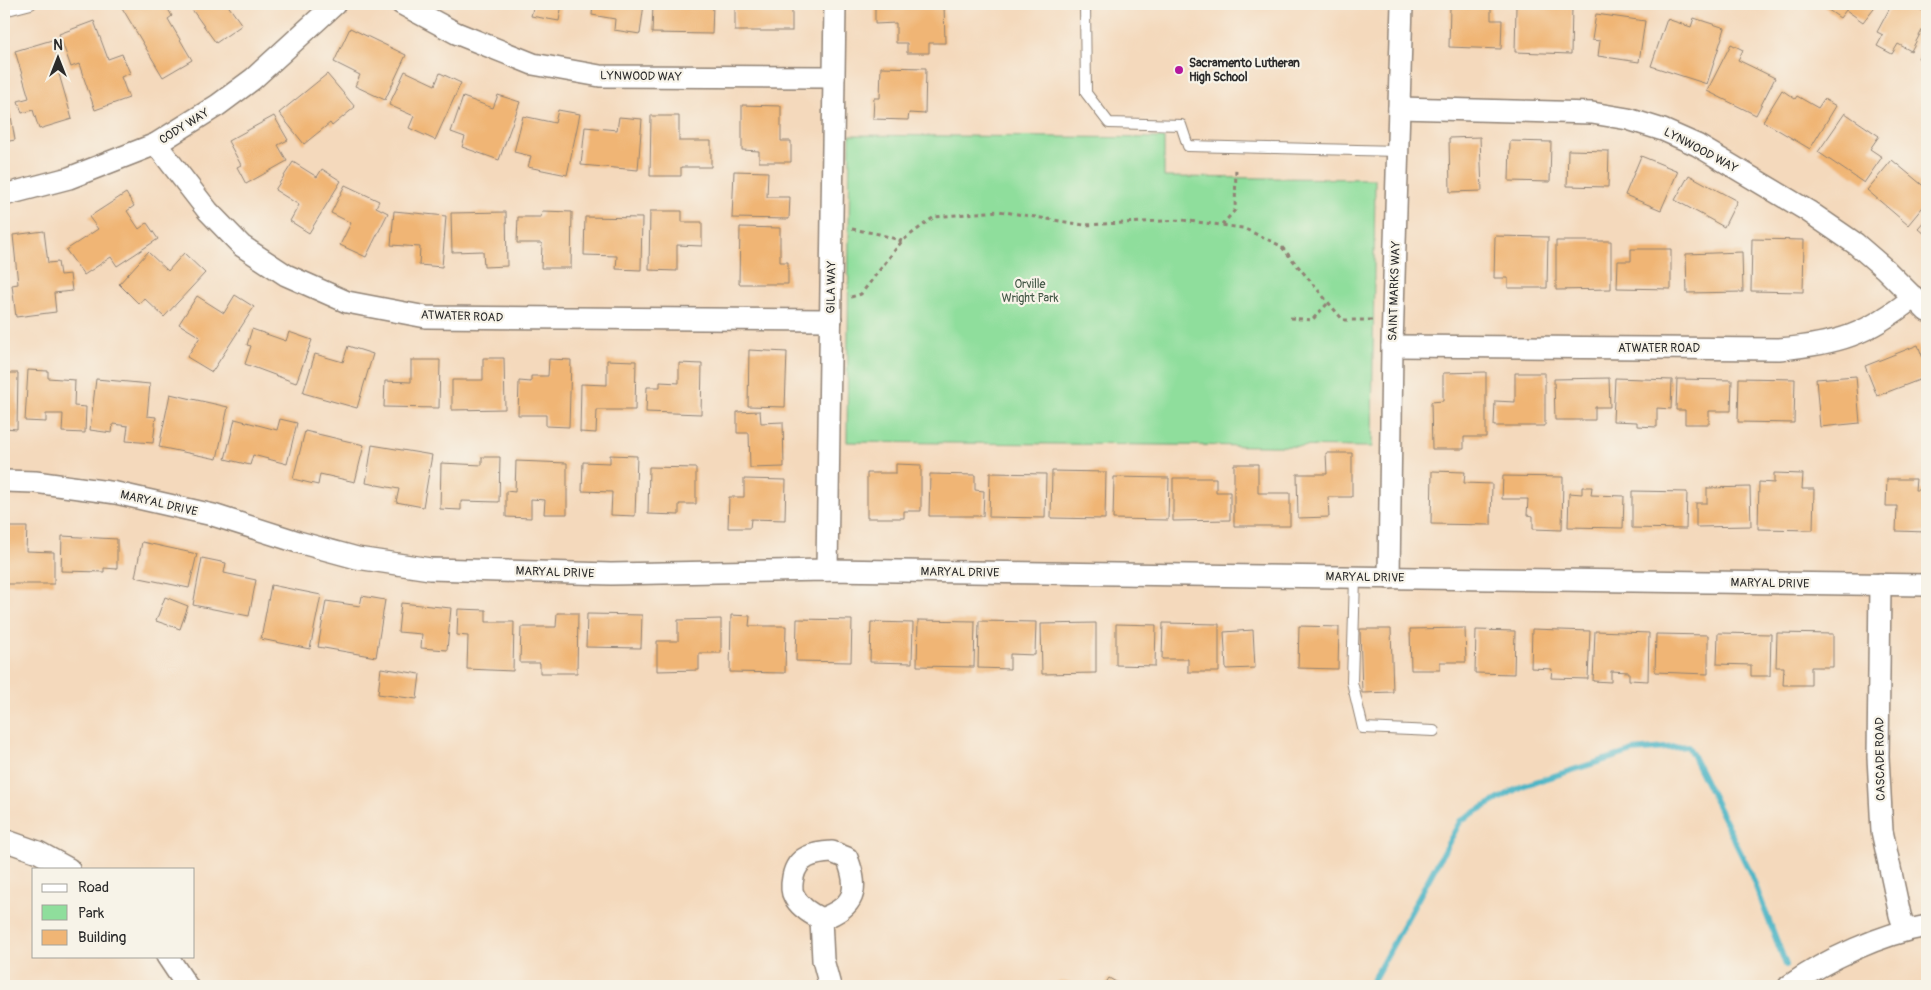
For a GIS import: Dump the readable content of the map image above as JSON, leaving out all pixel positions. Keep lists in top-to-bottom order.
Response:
{
  "streets": {
    "street": [
      "LYNWOOD WAY",
      "CODY WAY",
      "GILA WAY",
      "SAINT MARKS WAY",
      "ATWATER ROAD",
      "MARYAL DRIVE",
      "CASCADE ROAD"
    ]
  },
  "crossings": [
    ["LYNWOOD WAY", "GILA WAY"],
    ["LYNWOOD WAY", "SAINT MARKS WAY"],
    ["LYNWOOD WAY", "ATWATER ROAD"],
    ["CODY WAY", "ATWATER ROAD"],
    ["GILA WAY", "ATWATER ROAD"],
    ["GILA WAY", "MARYAL DRIVE"],
    ["SAINT MARKS WAY", "ATWATER ROAD"],
    ["SAINT MARKS WAY", "MARYAL DRIVE"],
    ["MARYAL DRIVE", "CASCADE ROAD"]
  ],
  "parks": ["Orville Wright Park"],
  "places": ["Sacramento Lutheran High School"],
  "legend": ["Road", "Park", "Building"],
  "north": "top"
}
